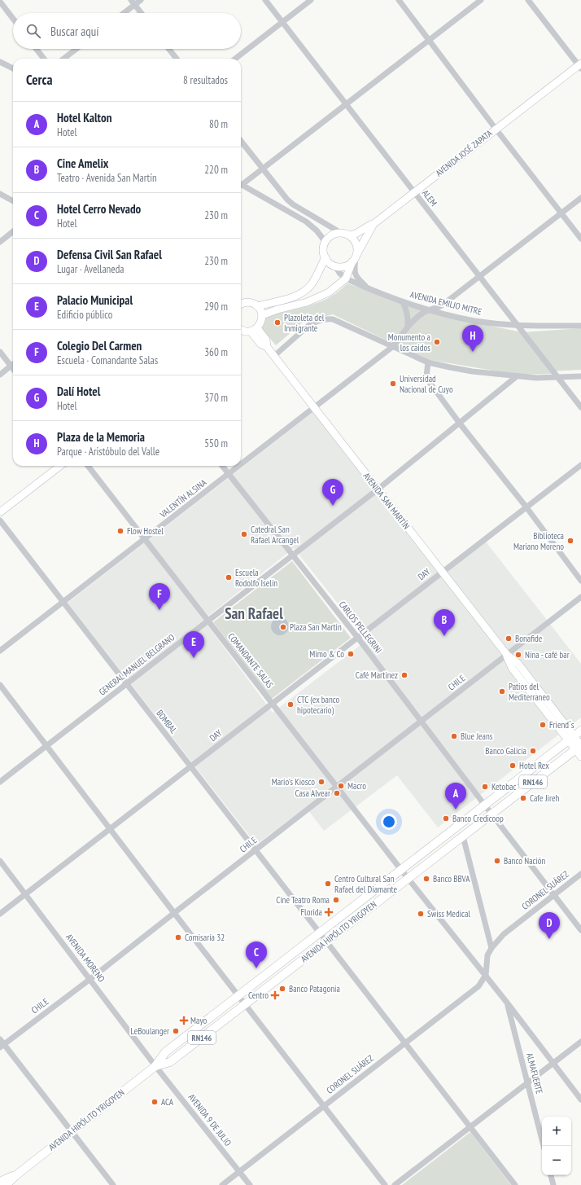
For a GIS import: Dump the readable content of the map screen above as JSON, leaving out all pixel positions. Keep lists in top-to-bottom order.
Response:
{
  "streets": {
    "highway": ["RN146", "AVENIDA HIPÓLITO YRIGOYEN"],
    "main road": ["AVENIDA JOSÉ ZAPATA", "AVENIDA SAN MARTÍN"],
    "street": [
      "ALEM",
      "AVENIDA EMILIO MITRE",
      "VALENTÍN ALSINA",
      "DAY",
      "CARLOS PELLEGRINI",
      "COMANDANTE SALAS",
      "GENERAL MANUEL BELGRANO",
      "CHILE",
      "BOMBAL",
      "CORONEL SUÁREZ",
      "AVENIDA MORENO",
      "ALMAFUERTE",
      "AVENIDA 9 DE JULIO"
    ]
  },
  "crossings": [
    ["AVENIDA JOSÉ ZAPATA", "ALEM"],
    ["AVENIDA JOSÉ ZAPATA", "AVENIDA EMILIO MITRE"],
    ["ALEM", "AVENIDA EMILIO MITRE"],
    ["ALEM", "VALENTÍN ALSINA"],
    ["AVENIDA EMILIO MITRE", "VALENTÍN ALSINA"],
    ["VALENTÍN ALSINA", "AVENIDA SAN MARTÍN"],
    ["VALENTÍN ALSINA", "CARLOS PELLEGRINI"],
    ["VALENTÍN ALSINA", "COMANDANTE SALAS"],
    ["VALENTÍN ALSINA", "BOMBAL"],
    ["AVENIDA SAN MARTÍN", "DAY"],
    ["AVENIDA SAN MARTÍN", "GENERAL MANUEL BELGRANO"],
    ["AVENIDA SAN MARTÍN", "CHILE"],
    ["AVENIDA SAN MARTÍN", "RN146"],
    ["AVENIDA SAN MARTÍN", "AVENIDA HIPÓLITO YRIGOYEN"],
    ["DAY", "CARLOS PELLEGRINI"],
    ["DAY", "COMANDANTE SALAS"],
    ["DAY", "BOMBAL"],
    ["DAY", "AVENIDA MORENO"],
    ["CARLOS PELLEGRINI", "GENERAL MANUEL BELGRANO"],
    ["CARLOS PELLEGRINI", "CHILE"],
    ["CARLOS PELLEGRINI", "CORONEL SUÁREZ"],
    ["CARLOS PELLEGRINI", "AVENIDA HIPÓLITO YRIGOYEN"],
    ["COMANDANTE SALAS", "GENERAL MANUEL BELGRANO"],
    ["COMANDANTE SALAS", "CHILE"],
    ["COMANDANTE SALAS", "CORONEL SUÁREZ"],
    ["COMANDANTE SALAS", "AVENIDA HIPÓLITO YRIGOYEN"],
    ["COMANDANTE SALAS", "ALMAFUERTE"],
    ["GENERAL MANUEL BELGRANO", "BOMBAL"],
    ["CHILE", "BOMBAL"],
    ["CHILE", "AVENIDA MORENO"],
    ["BOMBAL", "CORONEL SUÁREZ"],
    ["BOMBAL", "AVENIDA HIPÓLITO YRIGOYEN"],
    ["RN146", "AVENIDA HIPÓLITO YRIGOYEN"],
    ["CORONEL SUÁREZ", "AVENIDA 9 DE JULIO"],
    ["AVENIDA HIPÓLITO YRIGOYEN", "AVENIDA MORENO"],
    ["AVENIDA HIPÓLITO YRIGOYEN", "AVENIDA 9 DE JULIO"],
    ["AVENIDA MORENO", "AVENIDA 9 DE JULIO"]
  ],
  "districts": ["San Rafael"],
  "places": {
    "other": [
      "Plazoleta del Inmigrante",
      "Monumento a los caidos",
      "Universidad Nacional de Cuyo",
      "Flow Hostel",
      "Catedral San Rafael Arcangel",
      "Biblioteca Mariano Moreno",
      "Escuela Rodolfo Iselín",
      "Plaza San Martin",
      "Bonafide",
      "Mimo & Co",
      "Nina - café bar",
      "Café Martínez",
      "Patios del Mediterraneo",
      "CTC (ex banco hipotecario)",
      "Friend´s",
      "Blue Jeans",
      "Banco Galicia",
      "Hotel Rex",
      "Mario's Kiosco",
      "Macro",
      "Ketobac",
      "Casa Alvear",
      "Cafe Jireh",
      "Banco Credicoop",
      "Banco Nación",
      "Banco BBVA",
      "Centro Cultural San Rafael del Diamante",
      "Cine Teatro Roma",
      "Swiss Medical",
      "Comisaría 32",
      "Banco Patagonia",
      "LeBoulanger",
      "ACA"
    ],
    "health": ["Florida", "Centro", "Mayo"]
  },
  "page": {
    "search": "Buscar aquí",
    "heading": ["Cerca", "8 resultados"],
    "list": [
      {
        "mark": "A",
        "name": "Hotel Kalton",
        "note": "Hotel",
        "value": "80 m"
      },
      {
        "mark": "B",
        "name": "Cine Amelix",
        "note": "Teatro · Avenida San Martín",
        "value": "220 m"
      },
      {
        "mark": "C",
        "name": "Hotel Cerro Nevado",
        "note": "Hotel",
        "value": "230 m"
      },
      {
        "mark": "D",
        "name": "Defensa Civil San Rafael",
        "note": "Lugar · Avellaneda",
        "value": "230 m"
      },
      {
        "mark": "E",
        "name": "Palacio Municipal",
        "note": "Edificio público",
        "value": "290 m"
      },
      {
        "mark": "F",
        "name": "Colegio Del Carmen",
        "note": "Escuela · Comandante Salas",
        "value": "360 m"
      },
      {
        "mark": "G",
        "name": "Dalí Hotel",
        "note": "Hotel",
        "value": "370 m"
      },
      {
        "mark": "H",
        "name": "Plaza de la Memoria",
        "note": "Parque · Aristóbulo del Valle",
        "value": "550 m"
      }
    ],
    "pins": [
      "H",
      "G",
      "F",
      "B",
      "E",
      "A",
      "D",
      "C"
    ],
    "map_buttons": ["+", "−"]
  }
}
